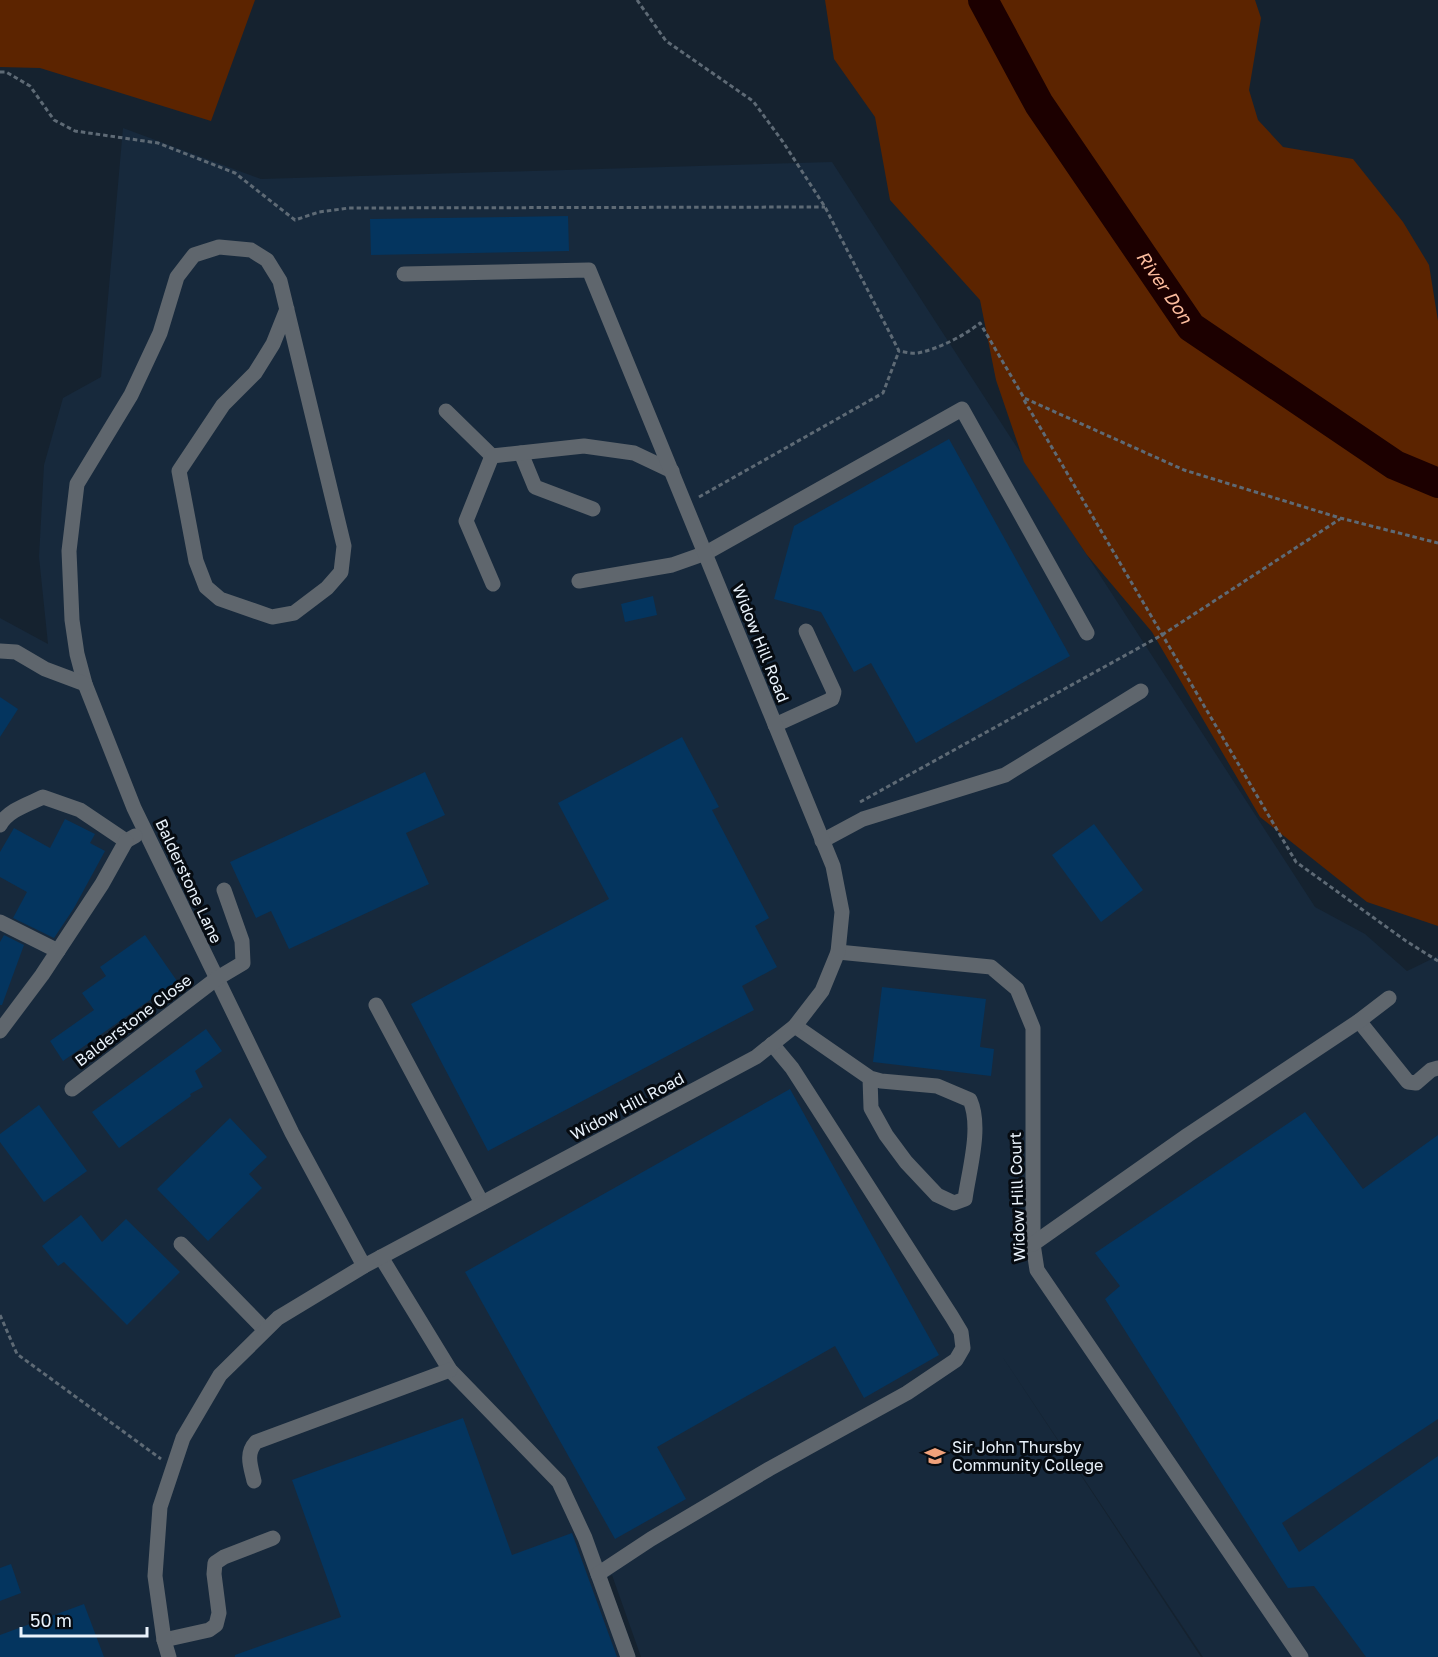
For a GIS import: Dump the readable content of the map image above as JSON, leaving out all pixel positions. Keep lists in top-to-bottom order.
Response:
{
  "streets": {
    "street": [
      "Widow Hill Road",
      "Balderstone Lane",
      "Balderstone Close",
      "Widow Hill Court"
    ]
  },
  "crossings": [
    ["Widow Hill Road", "Balderstone Lane"],
    ["Widow Hill Road", "Widow Hill Court"],
    ["Balderstone Lane", "Balderstone Close"]
  ],
  "water": ["River Don"],
  "places": {
    "school or university": ["Sir John Thursby Community College"]
  },
  "scale_bar": "50 m"
}
